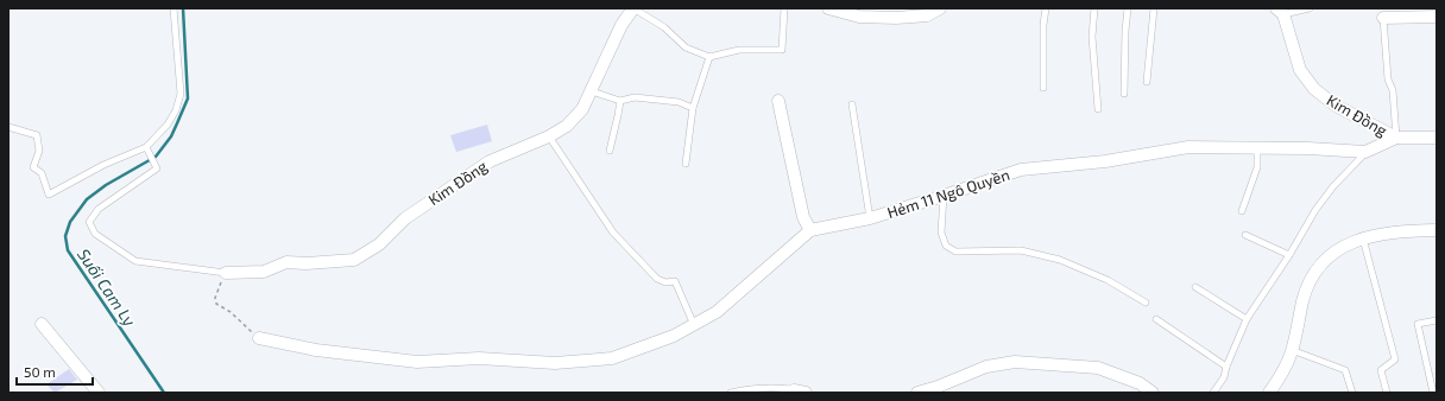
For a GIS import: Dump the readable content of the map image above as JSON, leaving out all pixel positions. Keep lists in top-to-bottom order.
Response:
{
  "streets": {
    "street": ["Kim Đồng", "Hẻm 11 Ngô Quyền"]
  },
  "crossings": [
    ["Kim Đồng", "Hẻm 11 Ngô Quyền"]
  ],
  "water": ["Suối Cam Ly"],
  "scale_bar": "50 m"
}
